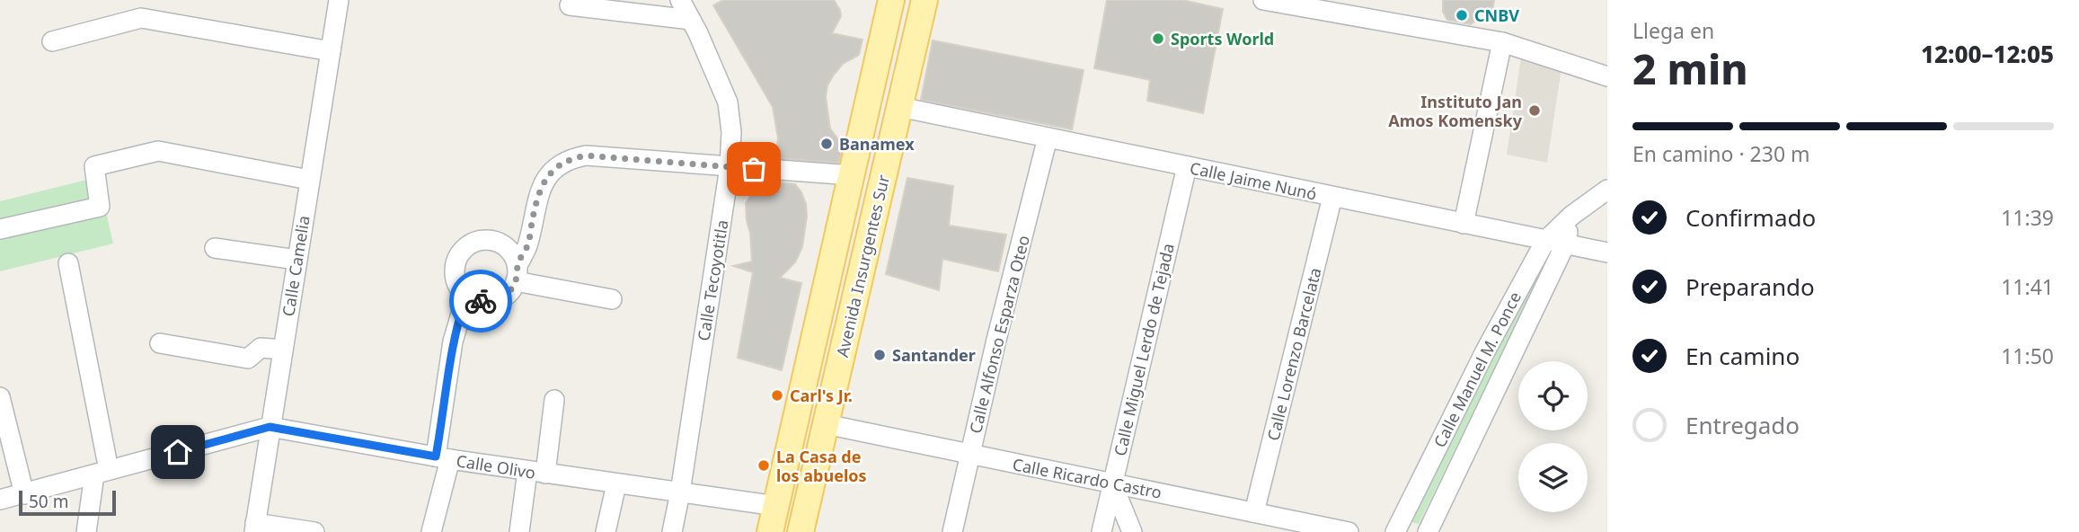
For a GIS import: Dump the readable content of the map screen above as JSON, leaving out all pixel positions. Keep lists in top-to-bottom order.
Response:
{
  "streets": {
    "main road": ["Avenida Insurgentes Sur"],
    "street": [
      "Calle Jaime Nunó",
      "Calle Camelia",
      "Calle Tecoyotitla",
      "Calle Alfonso Esparza Oteo",
      "Calle Miguel Lerdo de Tejada",
      "Calle Lorenzo Barcelata",
      "Calle Manuel M. Ponce",
      "Calle Olivo",
      "Calle Ricardo Castro"
    ]
  },
  "crossings": [
    ["Calle Jaime Nunó", "Avenida Insurgentes Sur"],
    ["Calle Jaime Nunó", "Calle Alfonso Esparza Oteo"],
    ["Calle Jaime Nunó", "Calle Miguel Lerdo de Tejada"],
    ["Calle Jaime Nunó", "Calle Lorenzo Barcelata"],
    ["Calle Jaime Nunó", "Calle Manuel M. Ponce"],
    ["Calle Camelia", "Calle Olivo"],
    ["Avenida Insurgentes Sur", "Calle Olivo"],
    ["Avenida Insurgentes Sur", "Calle Ricardo Castro"],
    ["Calle Tecoyotitla", "Calle Olivo"],
    ["Calle Alfonso Esparza Oteo", "Calle Ricardo Castro"],
    ["Calle Miguel Lerdo de Tejada", "Calle Ricardo Castro"],
    ["Calle Lorenzo Barcelata", "Calle Ricardo Castro"]
  ],
  "places": [
    "CNBV",
    "Sports World",
    "Instituto Jan Amos Komensky",
    "Banamex",
    "Santander",
    "Carl's Jr.",
    "La Casa de los abuelos"
  ],
  "scale_bar": "50 m",
  "page": {
    "heading": ["2 min", "Llega en", "12:00–12:05"],
    "bar": "En camino · 230 m",
    "list": [
      ["Confirmado", "11:39"],
      ["Preparando", "11:41"],
      ["En camino", "11:50"],
      "Entregado"
    ],
    "scale": "50 m"
  }
}
